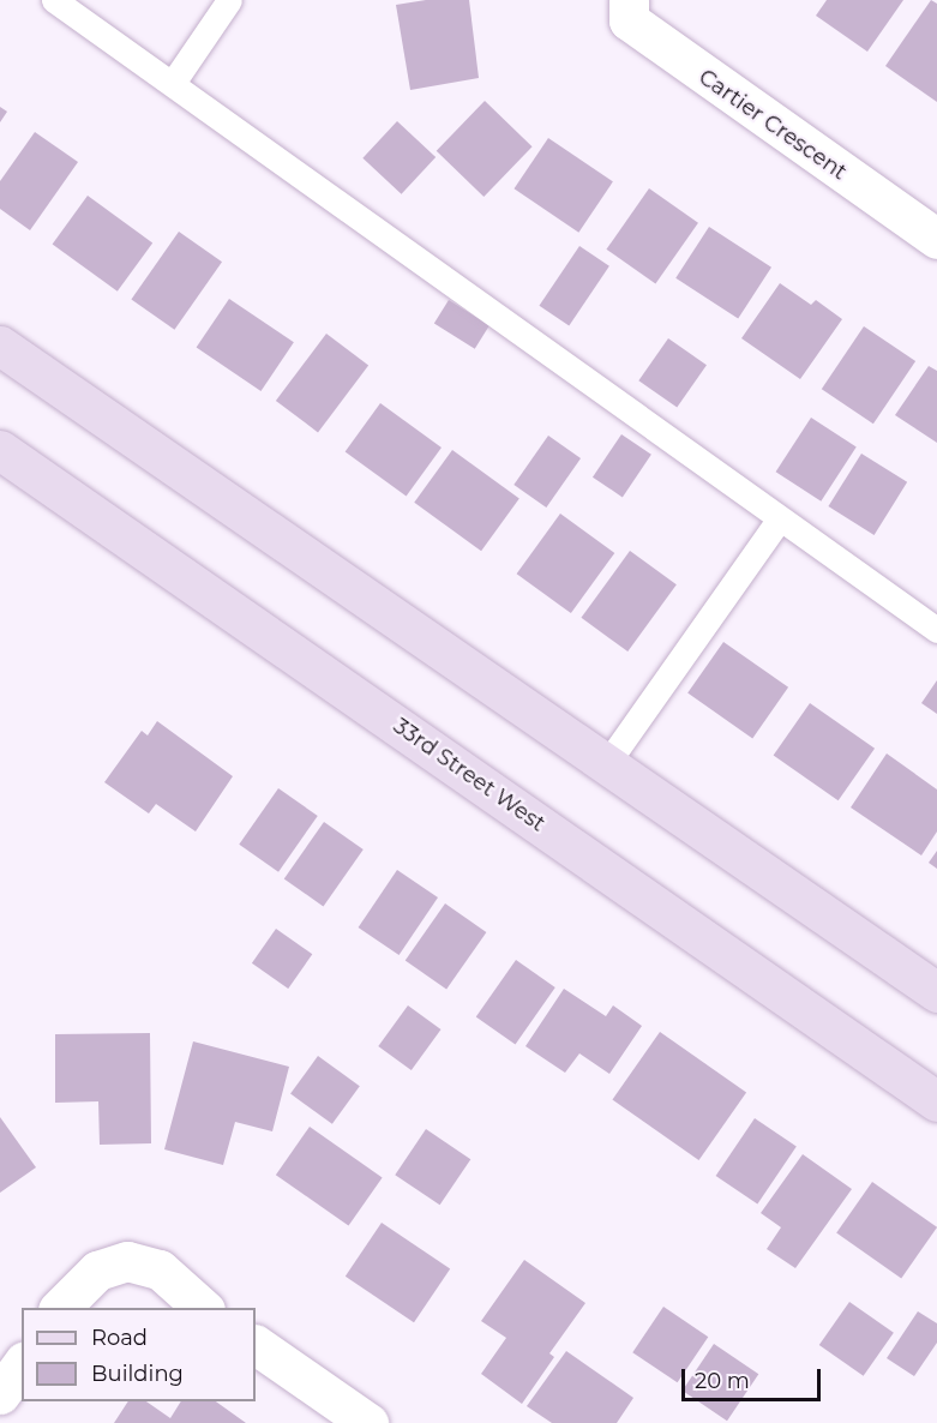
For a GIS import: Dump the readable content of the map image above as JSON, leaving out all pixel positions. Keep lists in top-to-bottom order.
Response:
{
  "streets": {
    "main road": ["33rd Street West"],
    "street": ["Cartier Crescent"]
  },
  "legend": ["Road", "Building"],
  "scale_bar": "20 m"
}
